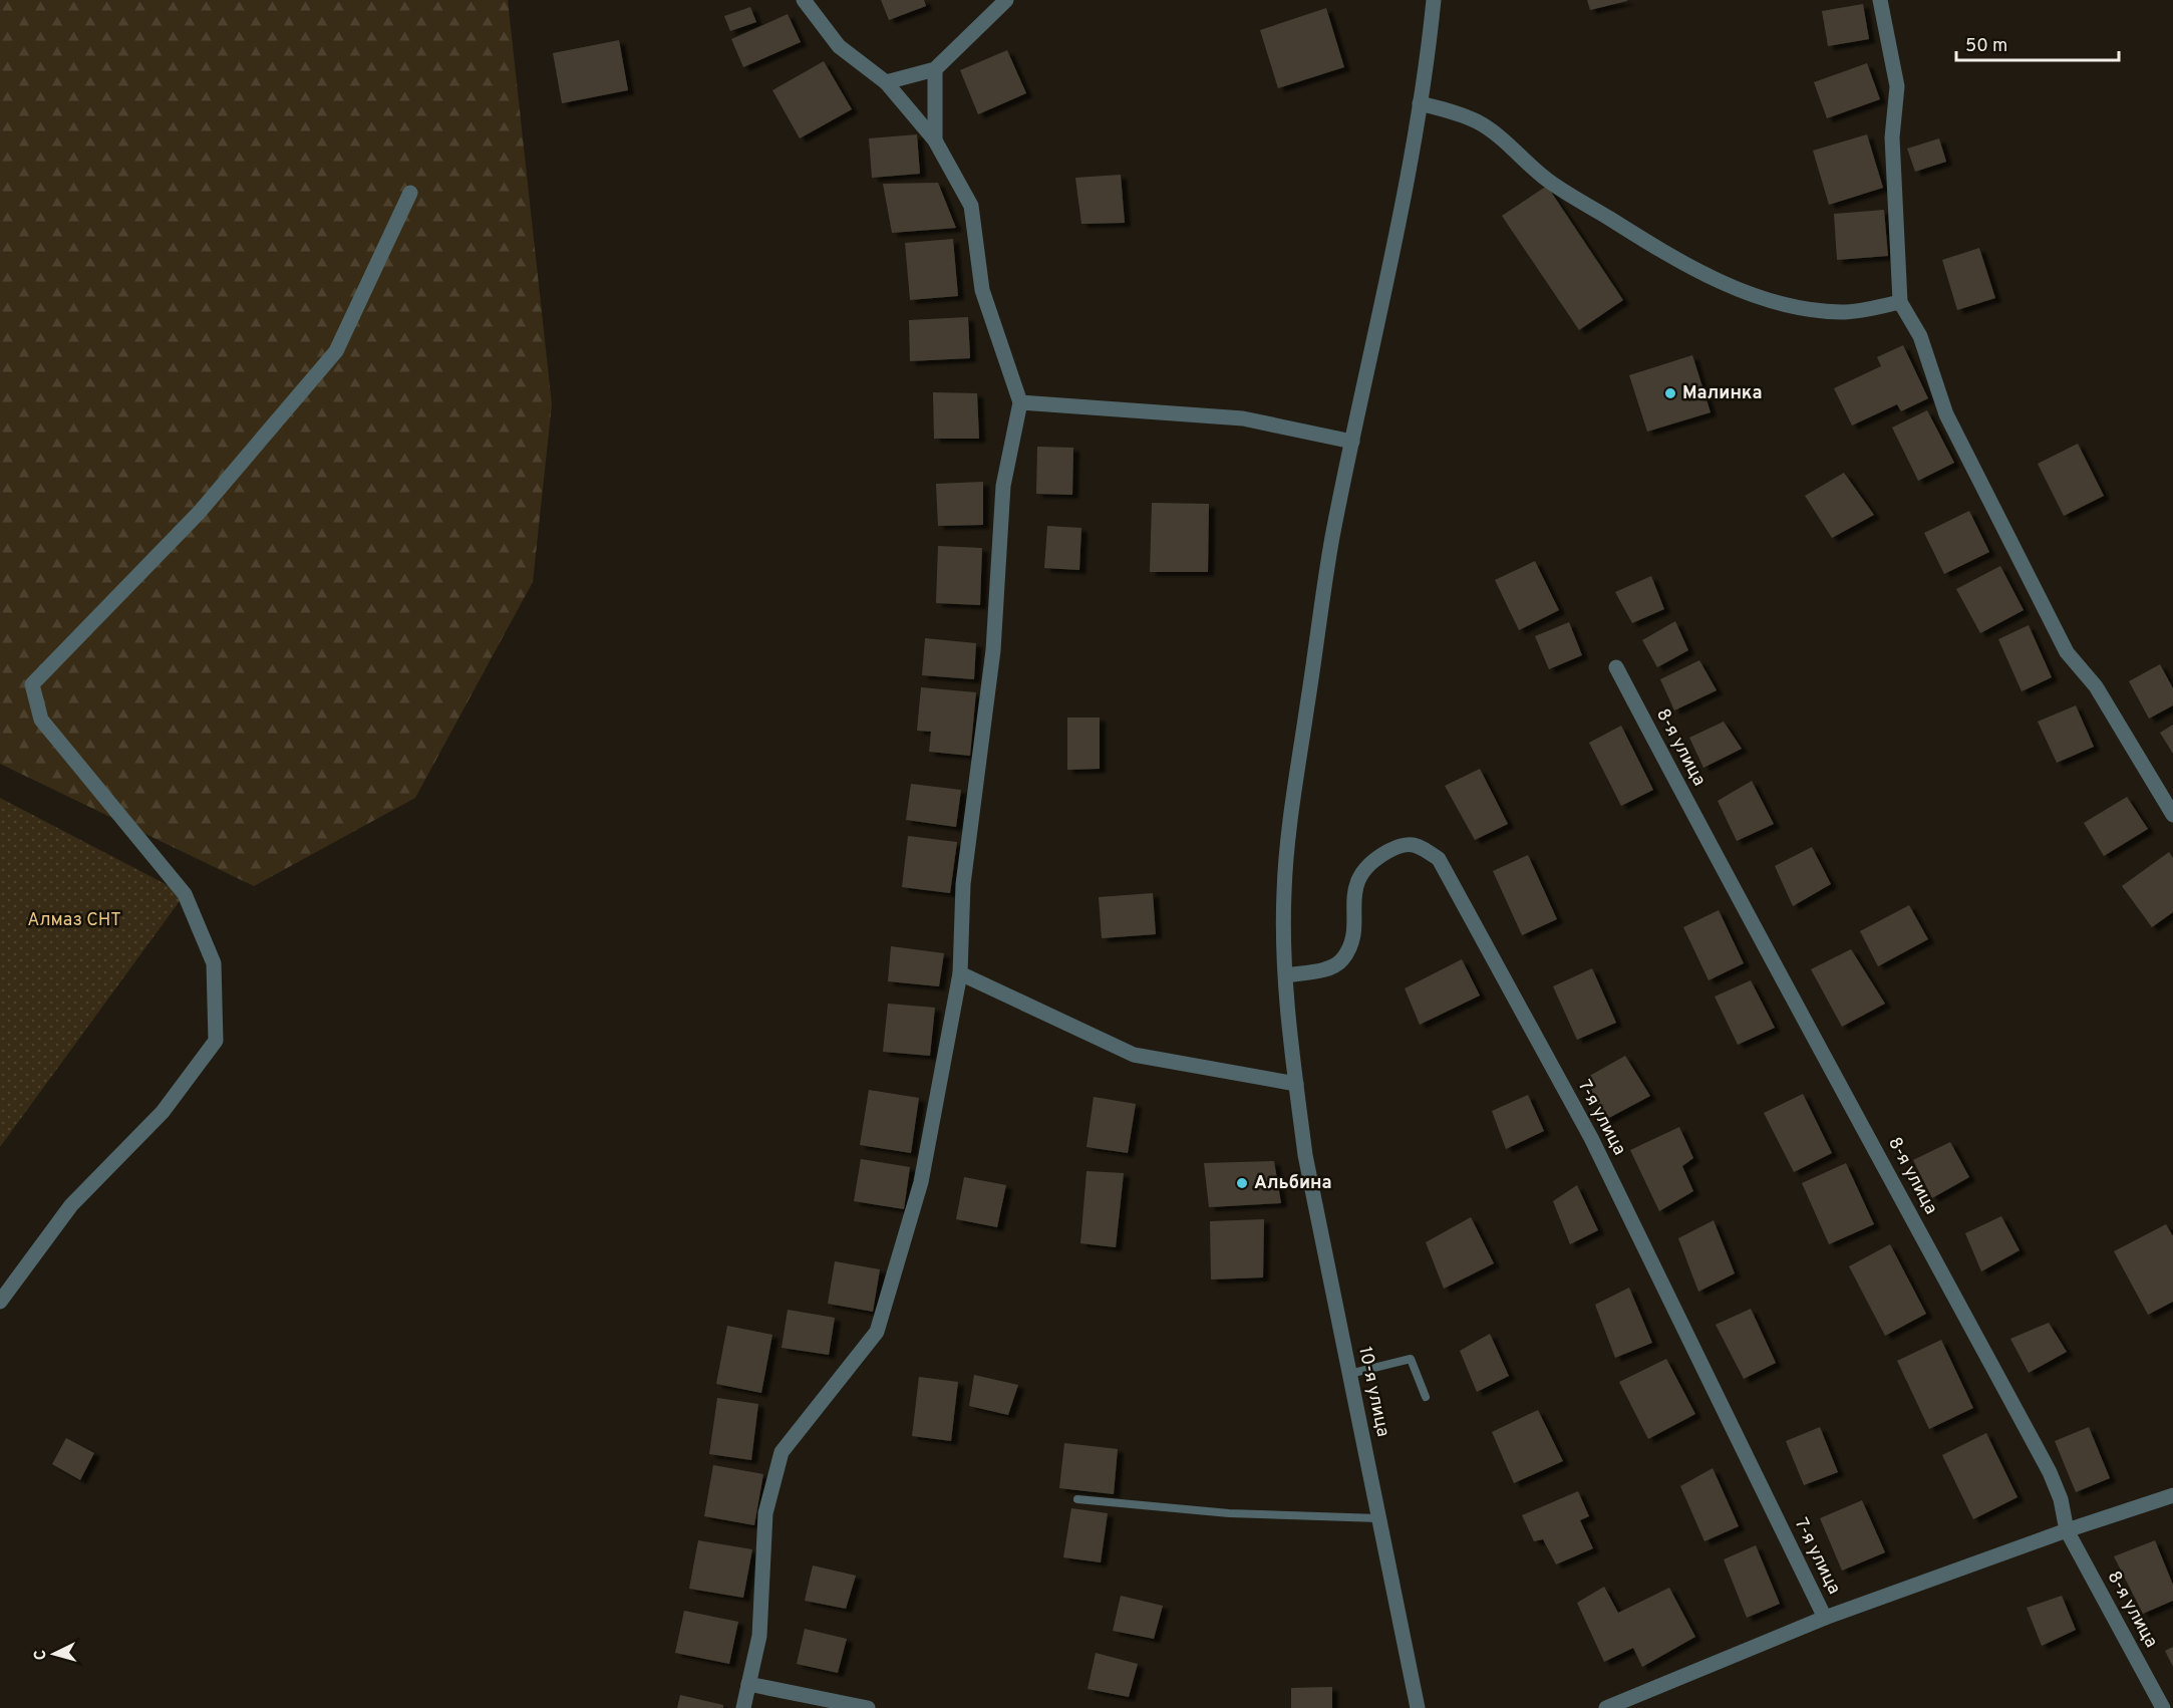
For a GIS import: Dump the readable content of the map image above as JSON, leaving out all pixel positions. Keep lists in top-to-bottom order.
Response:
{
  "streets": {
    "street": ["8-я улица", "7-я улица", "10-я улица"]
  },
  "crossings": [
    ["7-я улица", "10-я улица"]
  ],
  "parks": ["Алмаз СНТ"],
  "places": ["Малинка", "Альбина"],
  "scale_bar": "50 m",
  "north": "left"
}
